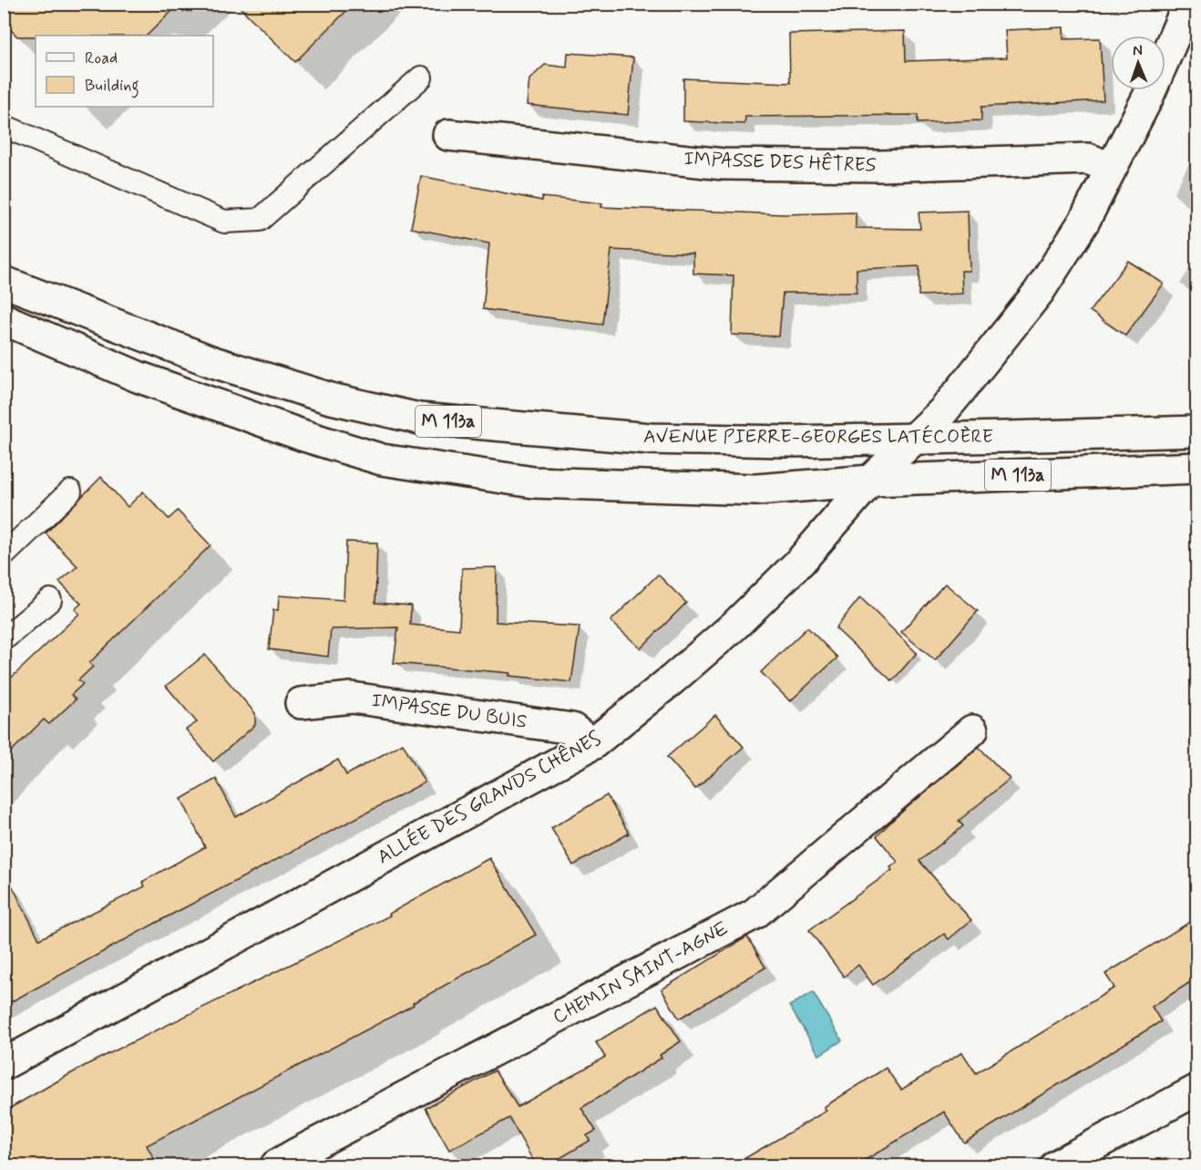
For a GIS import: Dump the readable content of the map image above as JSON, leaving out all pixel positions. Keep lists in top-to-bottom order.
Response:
{
  "streets": {
    "street": [
      "IMPASSE DES HÊTRES",
      "M 113a",
      "AVENUE PIERRE-GEORGES LATÉCOÈRE",
      "IMPASSE DU BUIS",
      "ALLÉE DES GRANDS CHÊNES",
      "CHEMIN SAINT-AGNE"
    ]
  },
  "crossings": [
    ["IMPASSE DES HÊTRES", "ALLÉE DES GRANDS CHÊNES"],
    ["AVENUE PIERRE-GEORGES LATÉCOÈRE", "ALLÉE DES GRANDS CHÊNES"],
    ["IMPASSE DU BUIS", "ALLÉE DES GRANDS CHÊNES"]
  ],
  "legend": ["Road", "Building"],
  "north": "top"
}
